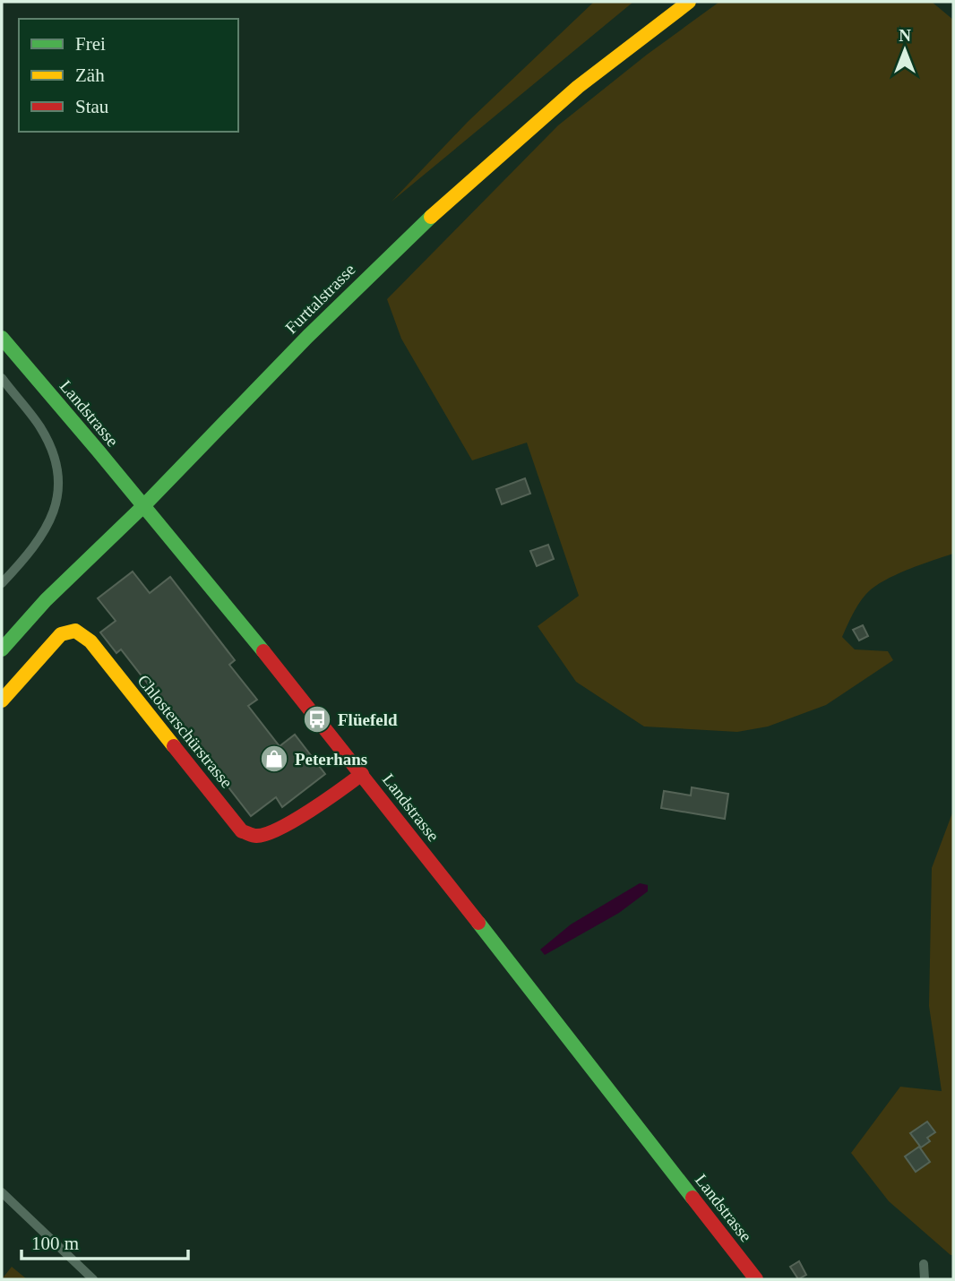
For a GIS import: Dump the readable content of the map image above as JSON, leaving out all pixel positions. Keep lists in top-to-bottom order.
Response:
{
  "streets": {
    "main road": ["Furttalstrasse", "Landstrasse", "Chlosterschürstrasse"]
  },
  "crossings": [
    ["Furttalstrasse", "Landstrasse"],
    ["Landstrasse", "Chlosterschürstrasse"]
  ],
  "places": {
    "bus stop": ["Flüefeld"],
    "shop": ["Peterhans"]
  },
  "legend": ["Frei", "Zäh", "Stau"],
  "scale_bar": "100 m",
  "north": "top"
}
